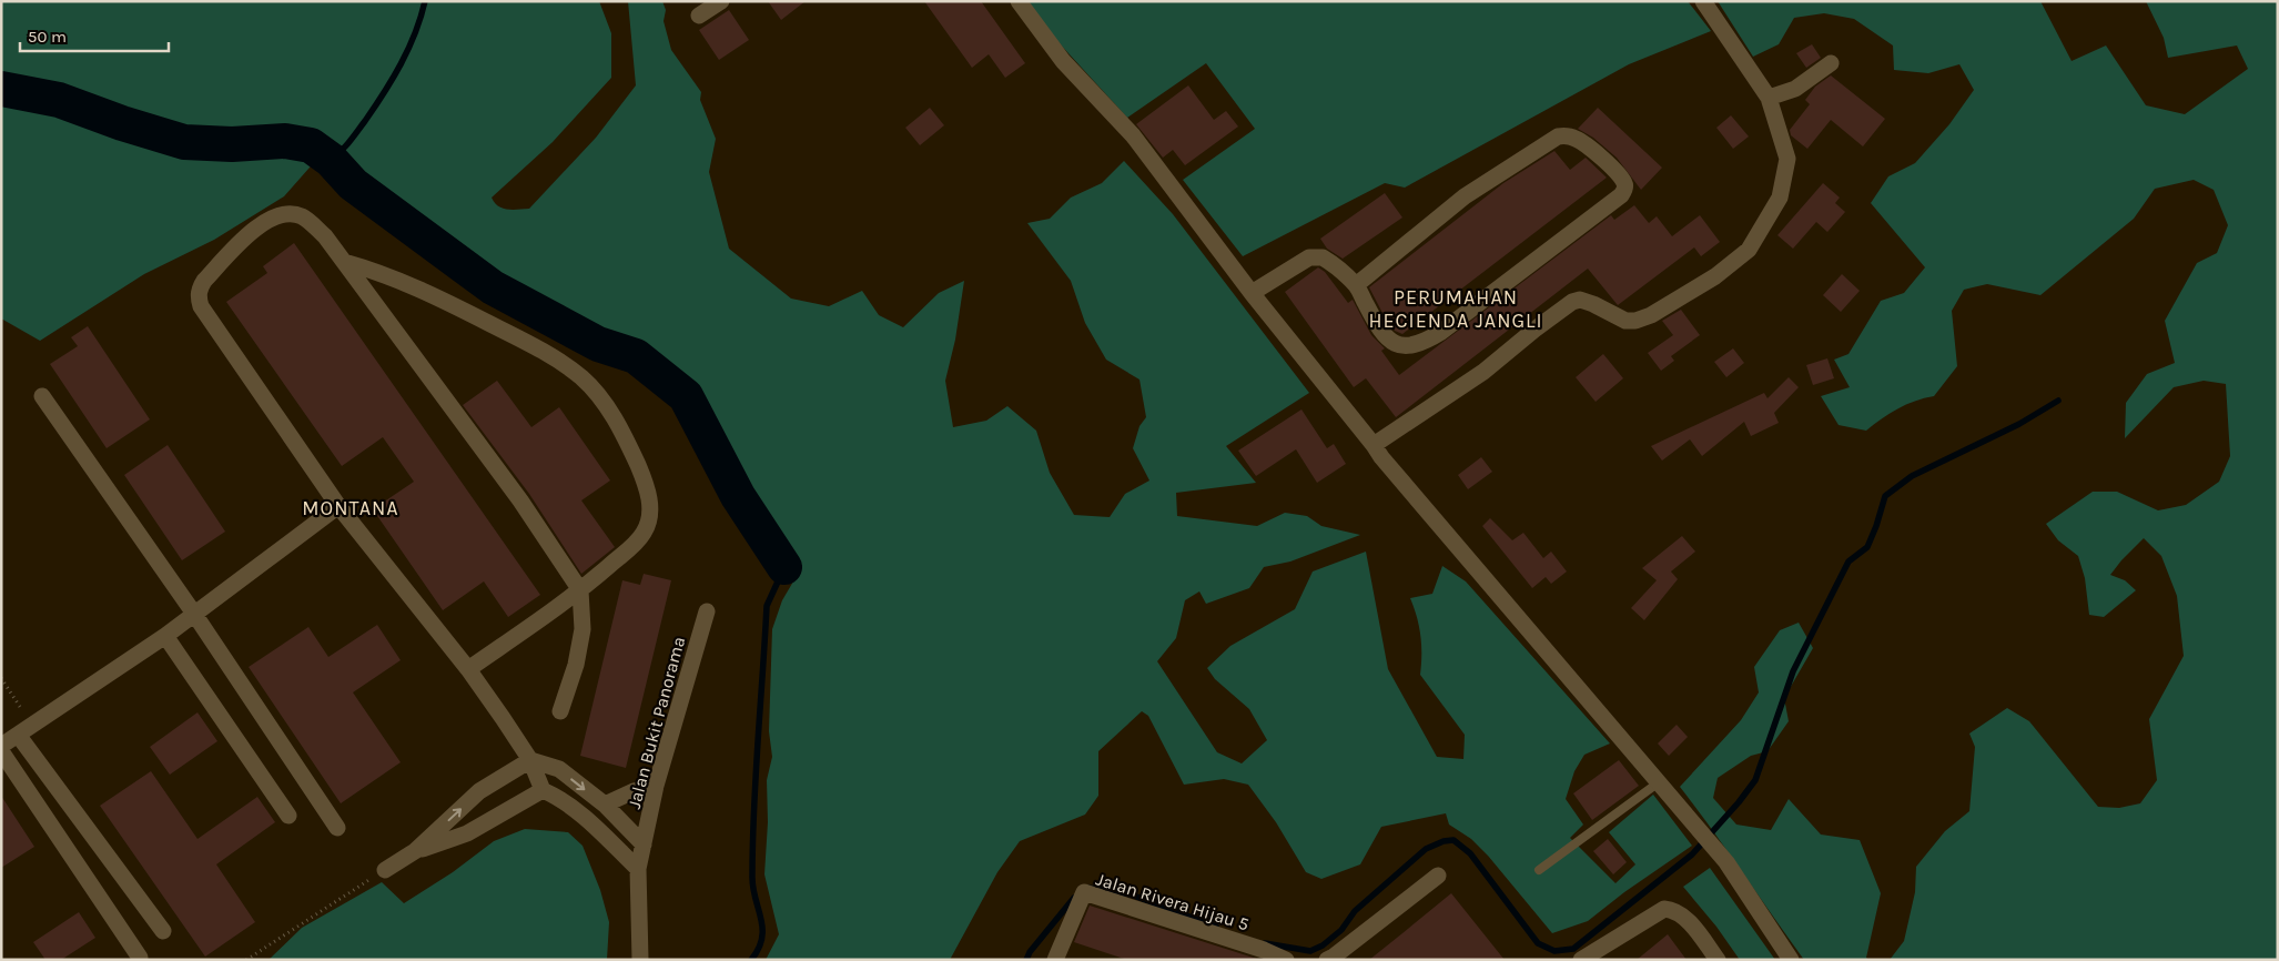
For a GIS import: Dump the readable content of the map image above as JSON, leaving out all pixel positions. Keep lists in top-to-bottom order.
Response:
{
  "streets": {
    "street": ["Jalan Bukit Panorama", "Jalan Rivera Hijau 5"]
  },
  "districts": ["PERUMAHAN HECIENDA JANGLI", "MONTANA"],
  "scale_bar": "50 m"
}
